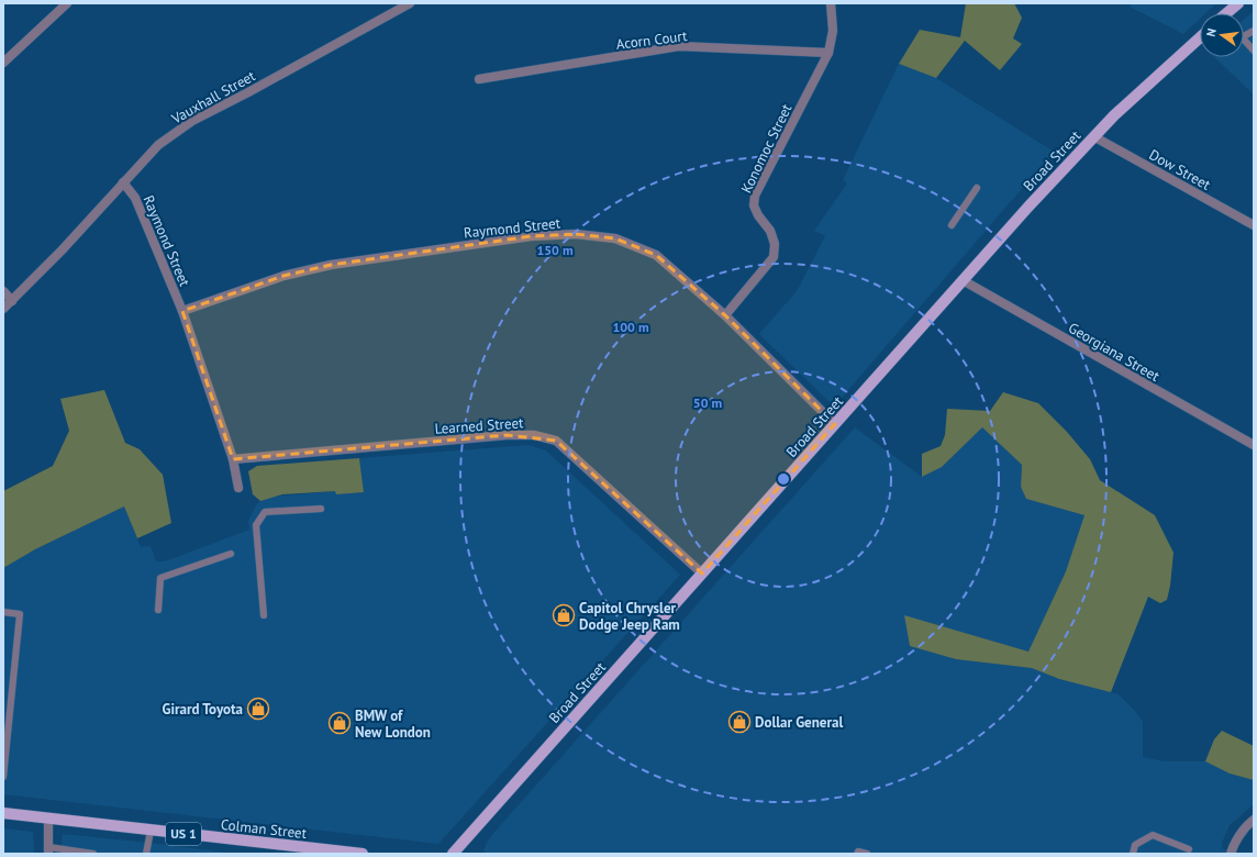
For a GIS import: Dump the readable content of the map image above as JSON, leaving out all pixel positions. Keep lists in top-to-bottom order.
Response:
{
  "streets": {
    "main road": ["Broad Street", "Colman Street", "US 1"],
    "street": [
      "Acorn Court",
      "Vauxhall Street",
      "Konomoc Street",
      "Dow Street",
      "Raymond Street",
      "Georgiana Street",
      "Learned Street"
    ]
  },
  "crossings": [
    ["Acorn Court", "Konomoc Street"],
    ["Vauxhall Street", "Raymond Street"],
    ["Konomoc Street", "Raymond Street"],
    ["Broad Street", "Dow Street"],
    ["Broad Street", "Raymond Street"],
    ["Broad Street", "Georgiana Street"],
    ["Broad Street", "Learned Street"],
    ["Raymond Street", "Learned Street"]
  ],
  "places": {
    "shop": [
      "Capitol Chrysler Dodge Jeep Ram",
      "Girard Toyota",
      "Dollar General",
      "BMW of New London"
    ]
  },
  "north": "left",
  "rings": ["150 m", "100 m", "50 m"]
}
